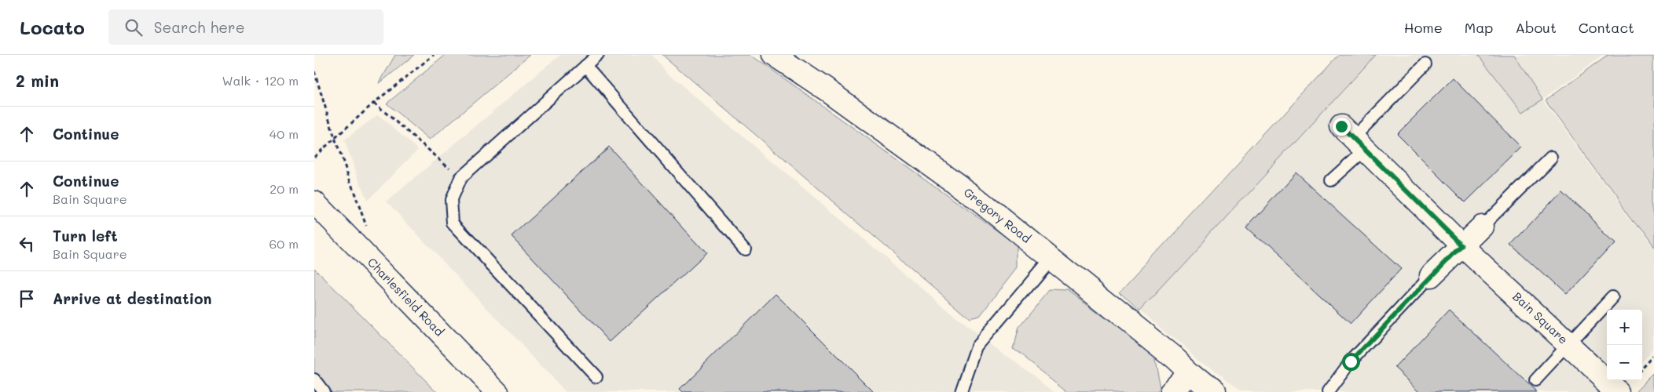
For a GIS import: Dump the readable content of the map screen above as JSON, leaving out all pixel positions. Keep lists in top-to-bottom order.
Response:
{
  "streets": {
    "street": ["Gregory Road", "Charlesfield Road", "Bain Square"]
  },
  "page": {
    "header": "Locato",
    "search": "Search here",
    "nav": [
      "Home",
      "Map",
      "About",
      "Contact"
    ],
    "heading": ["2 min", "Walk · 120 m"],
    "list": [
      ["Continue", "40 m"],
      ["Continue", "Bain Square", "20 m"],
      ["Turn left", "Bain Square", "60 m"],
      "Arrive at destination"
    ],
    "map_buttons": ["+", "−"]
  }
}
